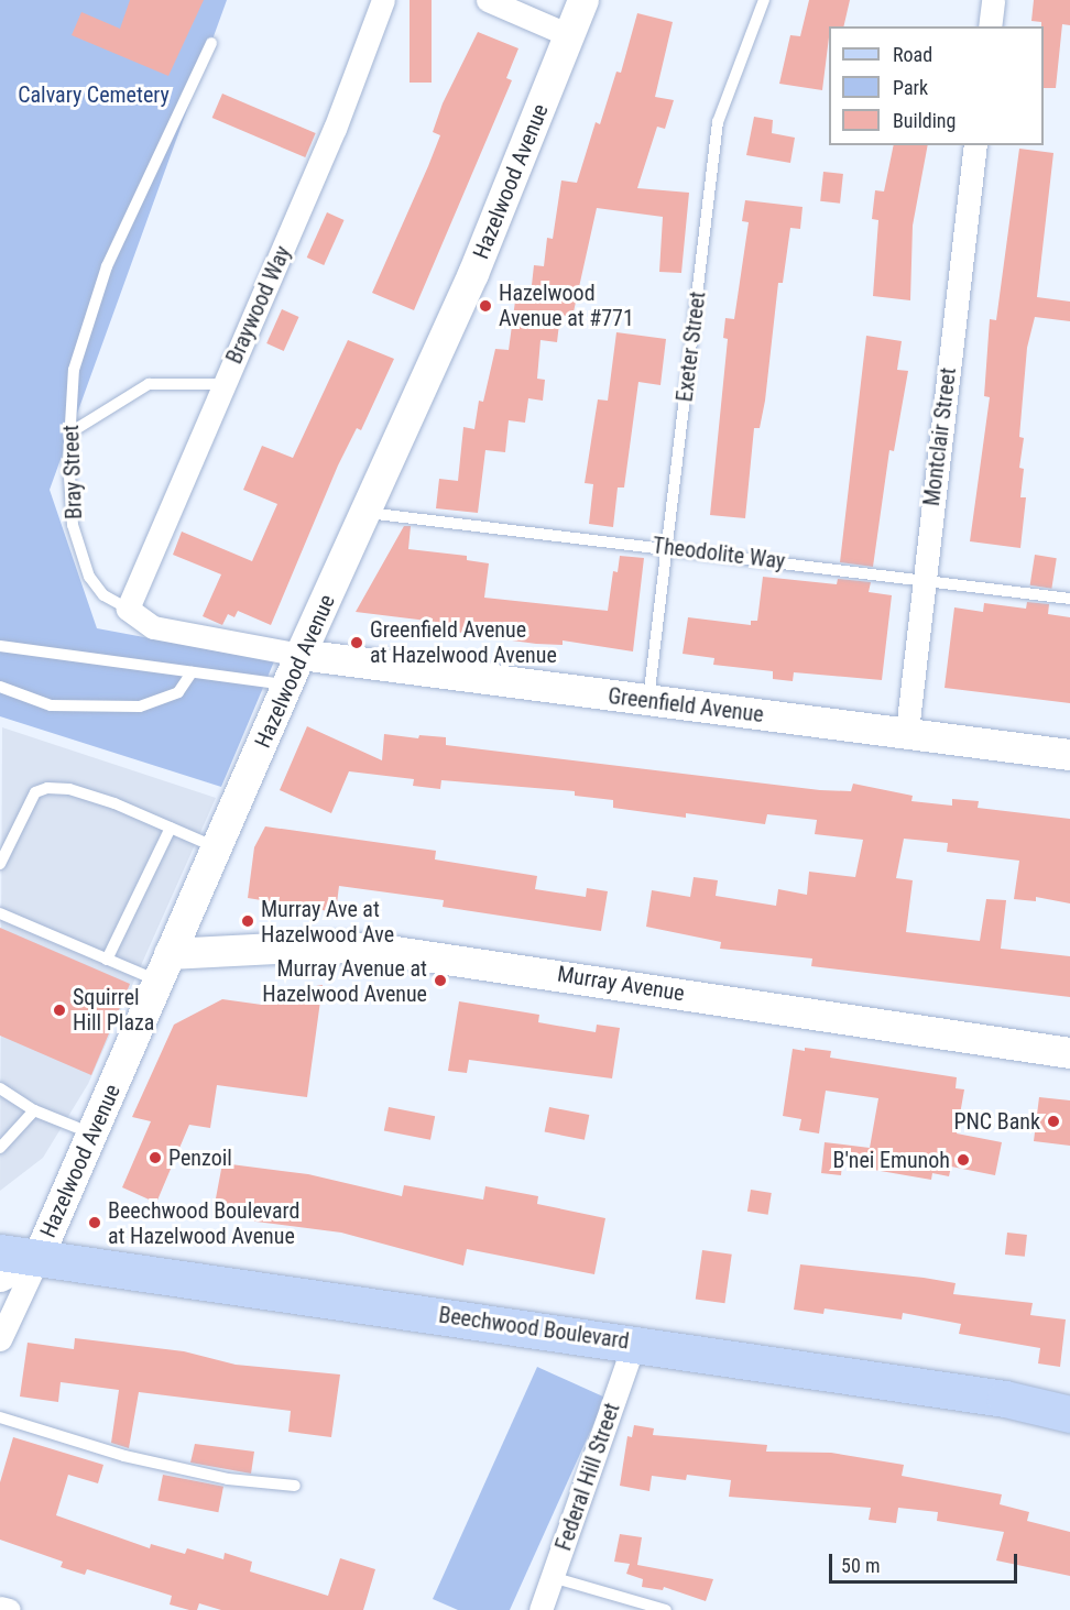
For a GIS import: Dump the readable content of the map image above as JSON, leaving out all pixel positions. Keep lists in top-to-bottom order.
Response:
{
  "streets": {
    "main road": [
      "Hazelwood Avenue",
      "Greenfield Avenue",
      "Murray Avenue",
      "Beechwood Boulevard"
    ],
    "street": [
      "Braywood Way",
      "Montclair Street",
      "Bray Street",
      "Federal Hill Street"
    ],
    "lane": ["Exeter Street", "Theodolite Way"]
  },
  "crossings": [
    ["Hazelwood Avenue", "Bray Street"],
    ["Hazelwood Avenue", "Theodolite Way"],
    ["Hazelwood Avenue", "Greenfield Avenue"],
    ["Hazelwood Avenue", "Murray Avenue"],
    ["Hazelwood Avenue", "Beechwood Boulevard"],
    ["Braywood Way", "Bray Street"],
    ["Exeter Street", "Theodolite Way"],
    ["Exeter Street", "Greenfield Avenue"],
    ["Montclair Street", "Theodolite Way"],
    ["Montclair Street", "Greenfield Avenue"],
    ["Bray Street", "Greenfield Avenue"],
    ["Beechwood Boulevard", "Federal Hill Street"]
  ],
  "parks": ["Calvary Cemetery"],
  "places": [
    "Hazelwood Avenue at #771",
    "Greenfield Avenue at Hazelwood Avenue",
    "Murray Ave at Hazelwood Ave",
    "Murray Avenue at Hazelwood Avenue",
    "Squirrel Hill Plaza",
    "PNC Bank",
    "Penzoil",
    "B'nei Emunoh",
    "Beechwood Boulevard at Hazelwood Avenue"
  ],
  "legend": ["Road", "Park", "Building"],
  "scale_bar": "50 m"
}
